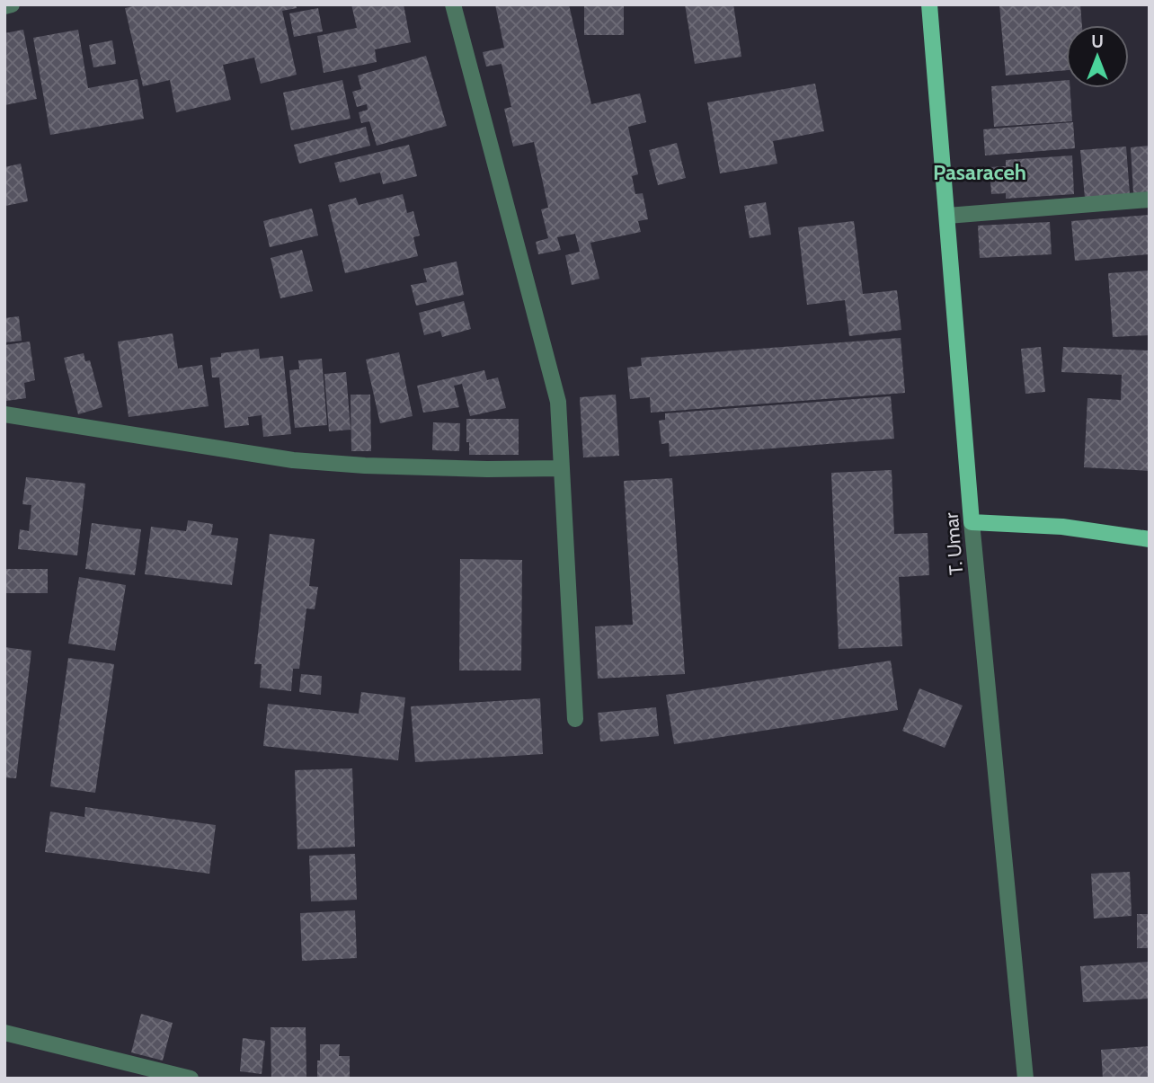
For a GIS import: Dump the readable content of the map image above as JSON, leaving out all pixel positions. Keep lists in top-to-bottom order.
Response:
{
  "streets": {
    "main road": ["T. Umar"]
  },
  "districts": ["Pasaraceh"],
  "north": "top"
}
